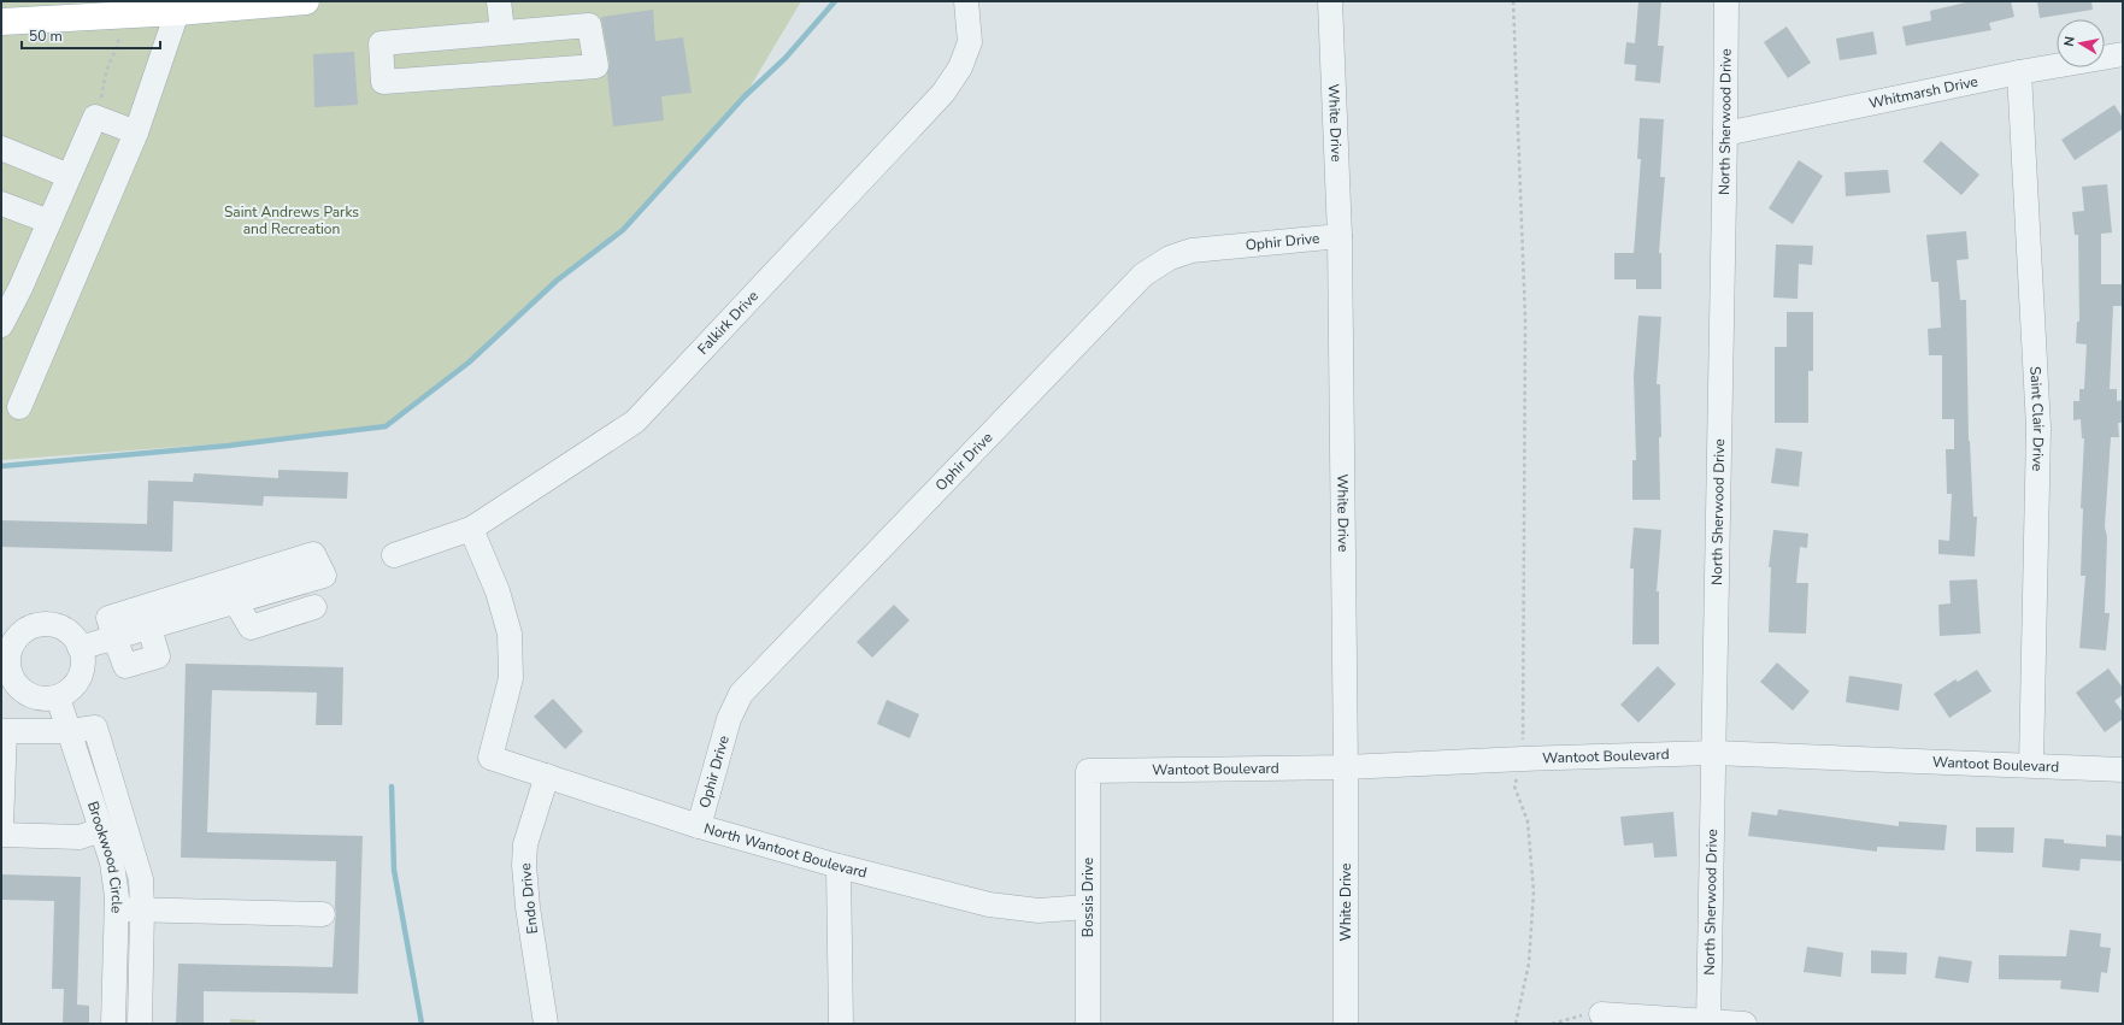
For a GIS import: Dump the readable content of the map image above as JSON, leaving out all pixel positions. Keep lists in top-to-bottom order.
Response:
{
  "streets": {
    "street": [
      "Whitmarsh Drive",
      "White Drive",
      "North Sherwood Drive",
      "Ophir Drive",
      "Falkirk Drive",
      "Saint Clair Drive",
      "Wantoot Boulevard",
      "North Wantoot Boulevard",
      "Brookwood Circle",
      "Bossis Drive",
      "Endo Drive"
    ]
  },
  "crossings": [
    ["Whitmarsh Drive", "North Sherwood Drive"],
    ["Whitmarsh Drive", "Saint Clair Drive"],
    ["White Drive", "Ophir Drive"],
    ["White Drive", "Wantoot Boulevard"],
    ["North Sherwood Drive", "Wantoot Boulevard"],
    ["Ophir Drive", "North Wantoot Boulevard"],
    ["Falkirk Drive", "North Wantoot Boulevard"],
    ["Saint Clair Drive", "Wantoot Boulevard"],
    ["Wantoot Boulevard", "Bossis Drive"],
    ["North Wantoot Boulevard", "Bossis Drive"],
    ["North Wantoot Boulevard", "Endo Drive"]
  ],
  "parks": ["Saint Andrews Parks and Recreation"],
  "scale_bar": "50 m",
  "north": "left"
}
